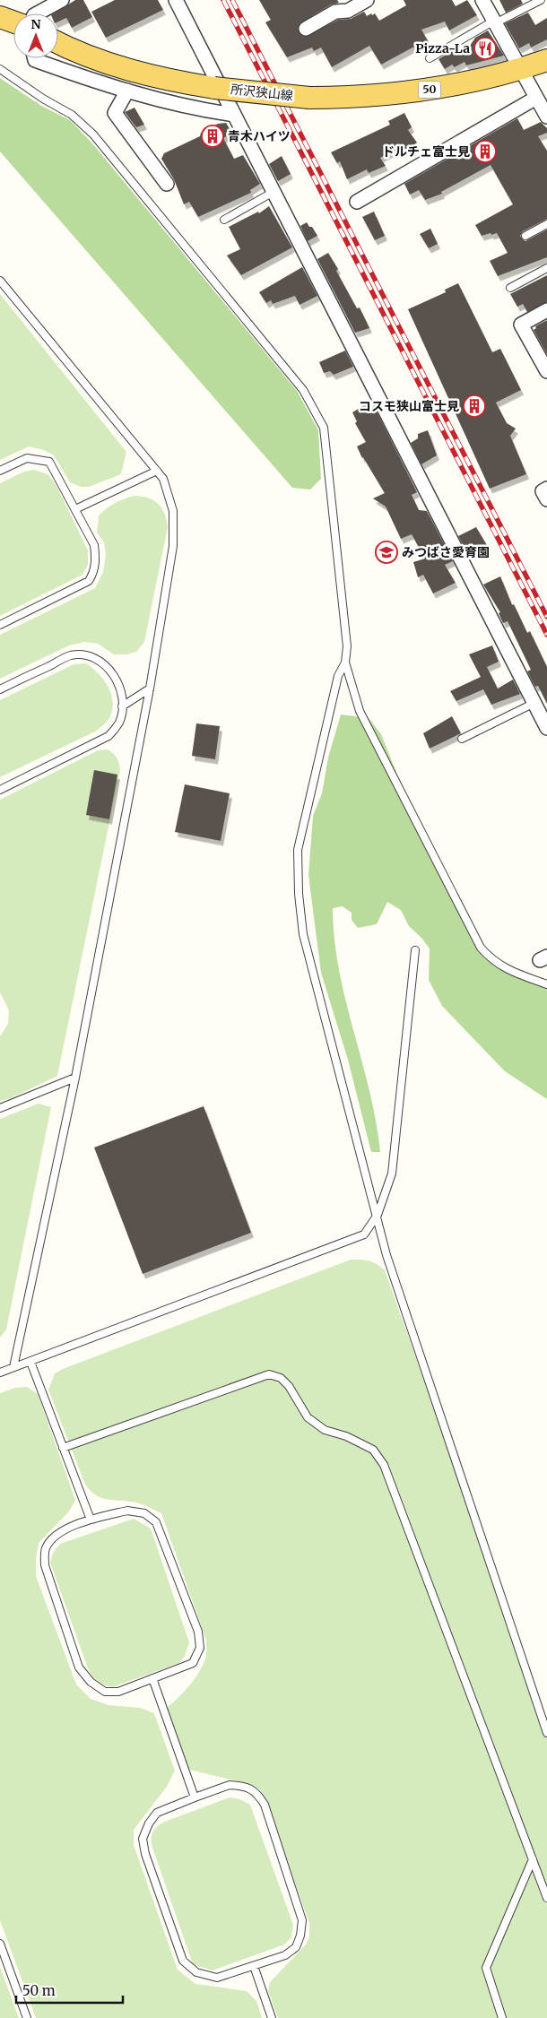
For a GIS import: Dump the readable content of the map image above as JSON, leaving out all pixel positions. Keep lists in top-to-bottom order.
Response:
{
  "streets": {
    "main road": ["50", "所沢狭山線"]
  },
  "crossings": [
    ["50", "所沢狭山線"]
  ],
  "places": {
    "restaurant": ["Pizza-La"],
    "building": ["青木ハイツ", "ドルチェ富士見", "コスモ狭山富士見"],
    "school or university": ["みつばさ愛育園"]
  },
  "scale_bar": "50 m",
  "north": "top"
}
